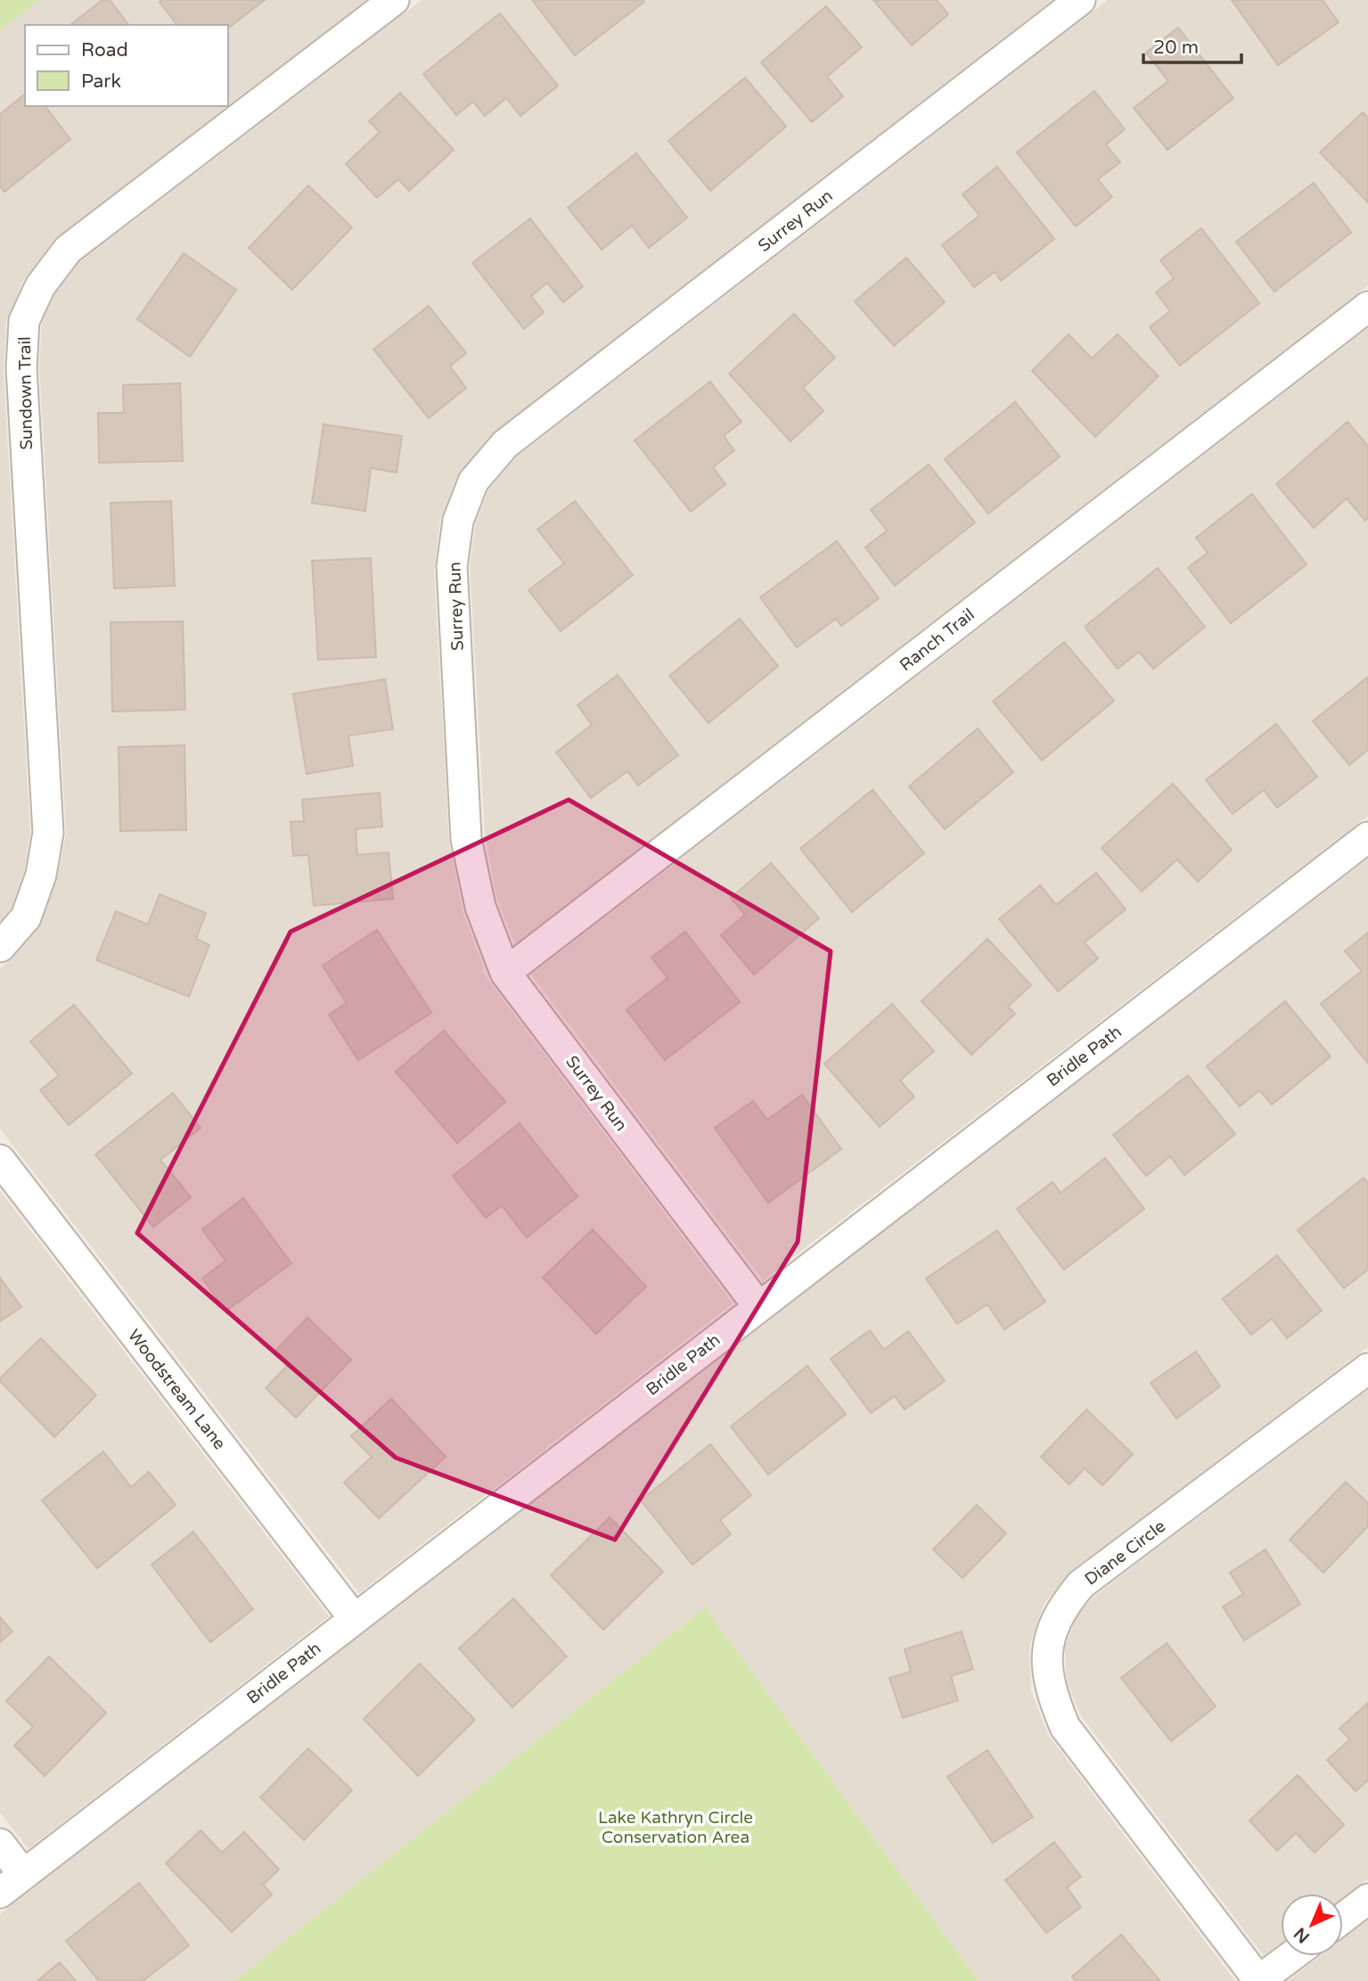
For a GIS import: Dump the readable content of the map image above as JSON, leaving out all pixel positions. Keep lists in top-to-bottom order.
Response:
{
  "streets": {
    "street": [
      "Surrey Run",
      "Sundown Trail",
      "Ranch Trail",
      "Bridle Path",
      "Woodstream Lane",
      "Diane Circle"
    ]
  },
  "crossings": [
    ["Surrey Run", "Ranch Trail"],
    ["Surrey Run", "Bridle Path"],
    ["Bridle Path", "Woodstream Lane"]
  ],
  "parks": ["Lake Kathryn Circle Conservation Area"],
  "legend": ["Road", "Park"],
  "scale_bar": "20 m",
  "north": "bottom left"
}
